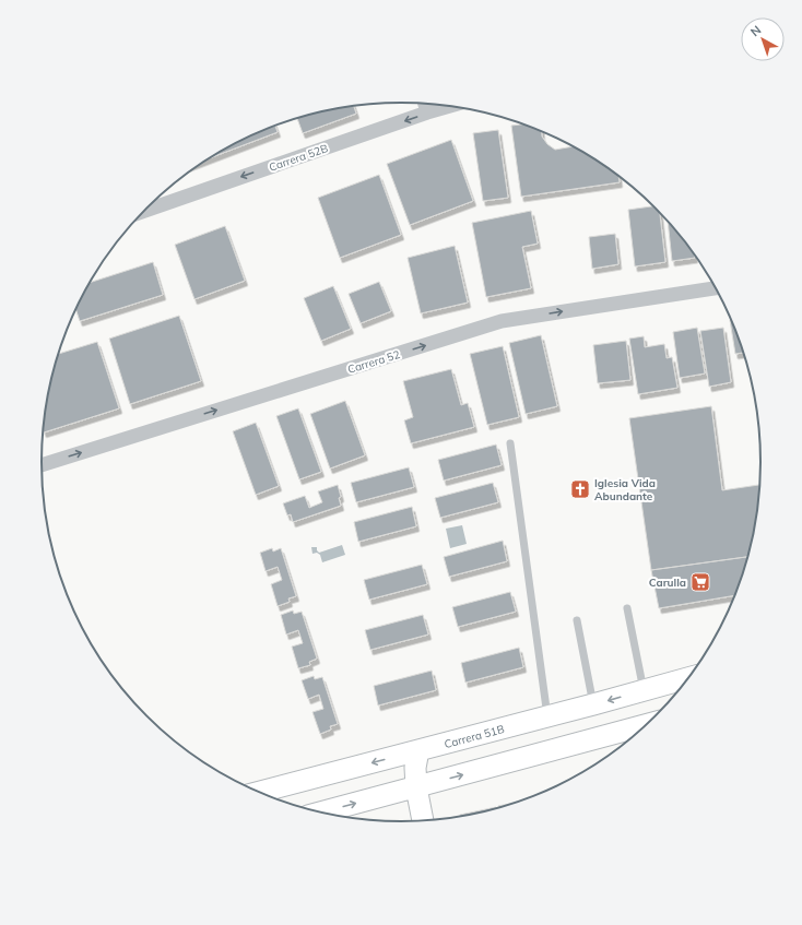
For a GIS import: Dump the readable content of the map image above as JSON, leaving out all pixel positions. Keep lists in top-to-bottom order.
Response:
{
  "streets": {
    "main road": ["Carrera 51B"],
    "street": ["Carrera 52B", "Carrera 52"]
  },
  "one_way": ["Carrera 52B", "Carrera 52"],
  "places": {
    "church": ["Iglesia Vida Abundante"],
    "supermarket": ["Carulla"]
  },
  "north": "top left"
}
